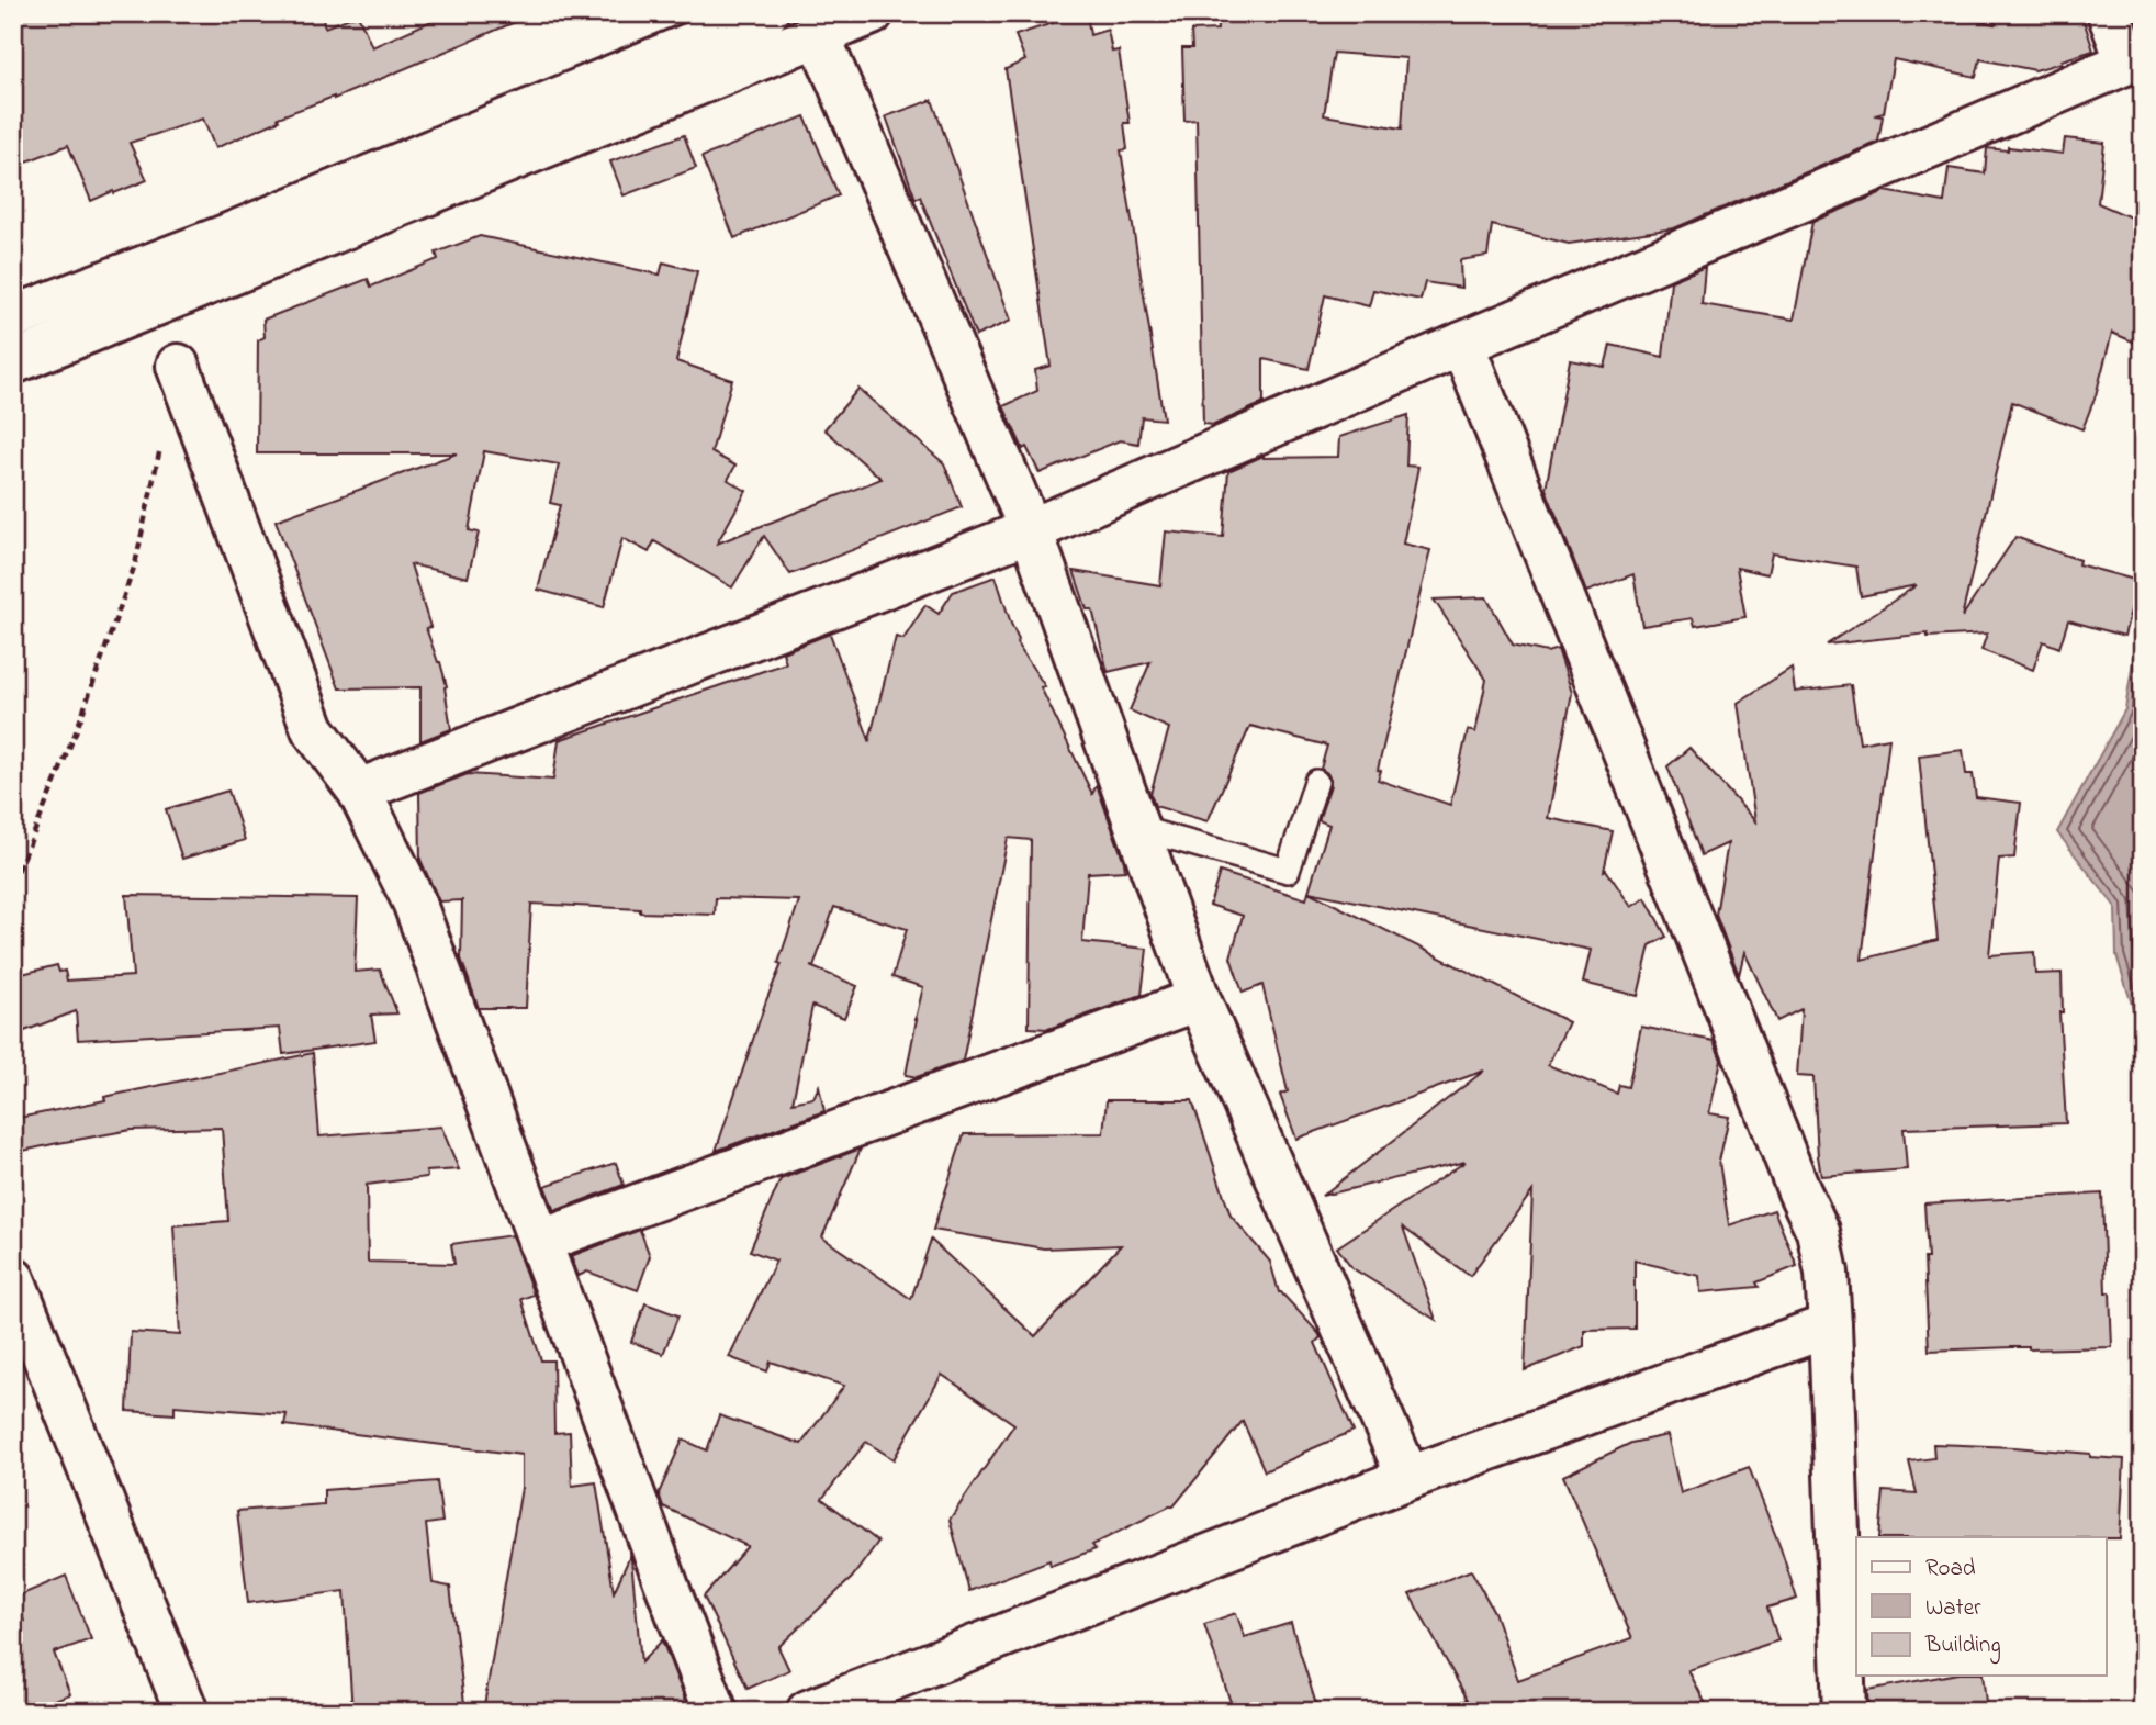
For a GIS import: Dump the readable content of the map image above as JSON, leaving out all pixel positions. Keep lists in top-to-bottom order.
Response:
{
  "legend": ["Road", "Water", "Building"]
}
